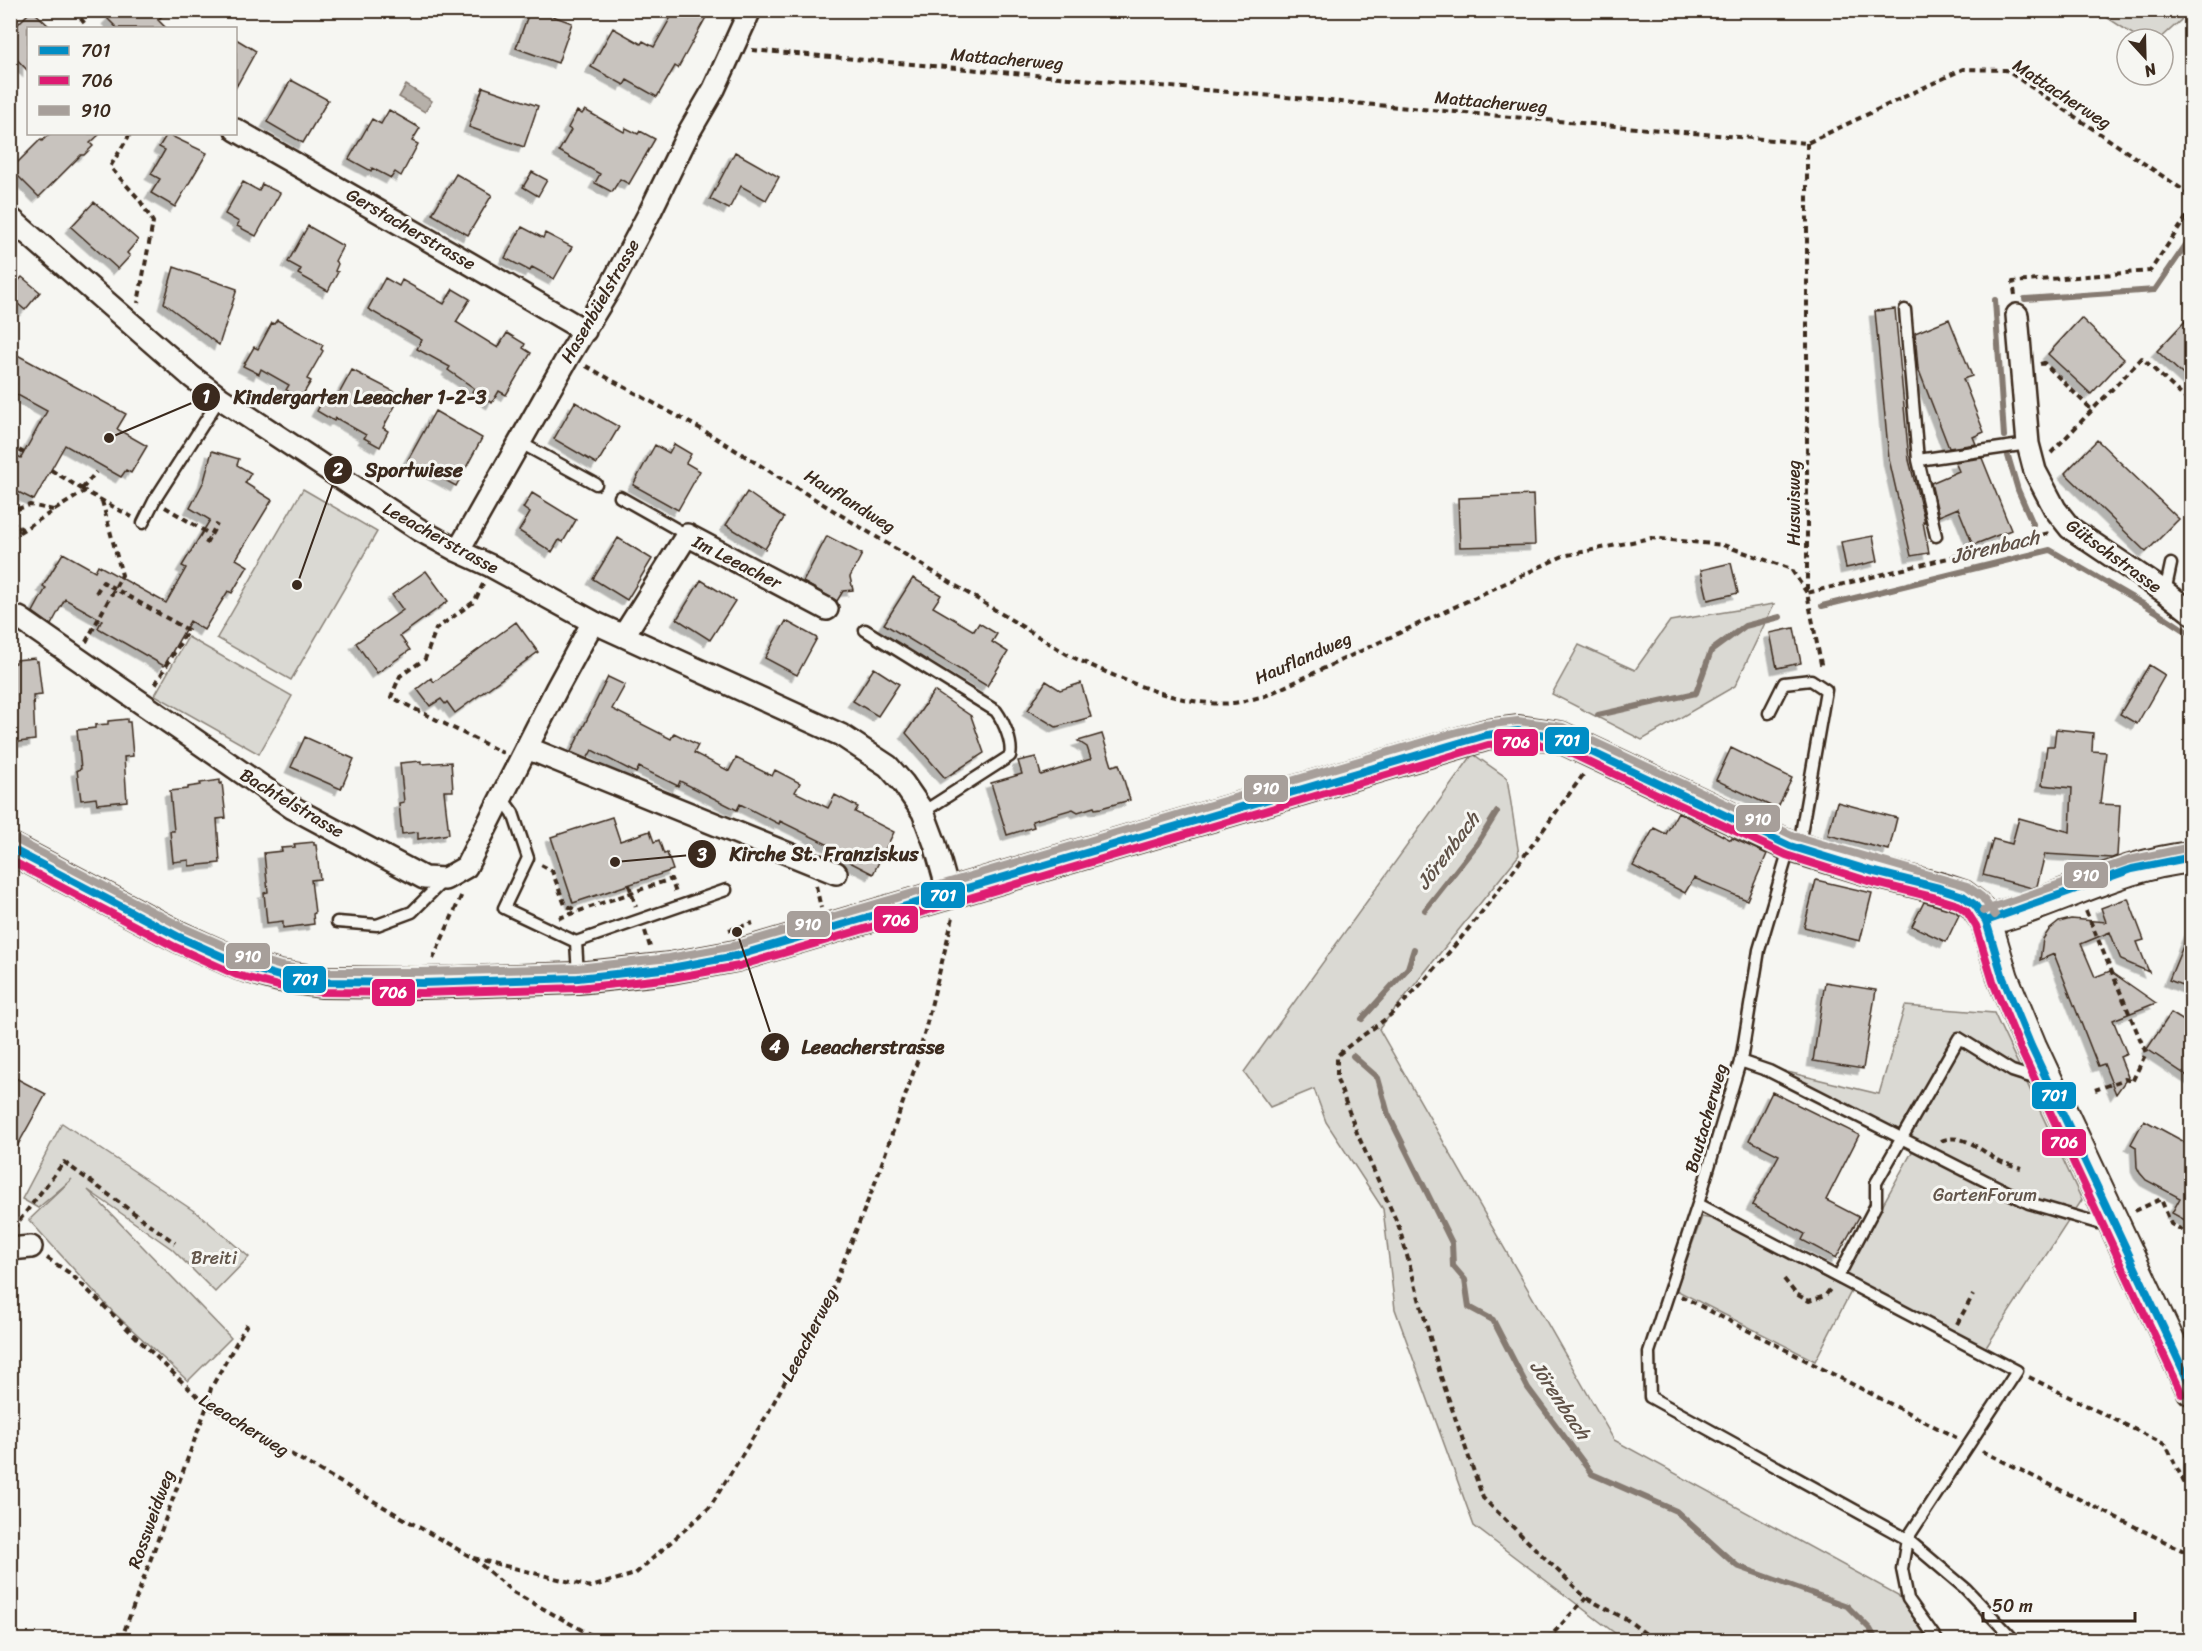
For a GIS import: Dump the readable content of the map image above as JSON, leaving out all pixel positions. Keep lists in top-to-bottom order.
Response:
{
  "streets": {
    "street": [
      "Gerstacherstrasse",
      "Hasenbüelstrasse",
      "Leeacherstrasse",
      "Gütschstrasse",
      "Im Leeacher",
      "Bachtelstrasse"
    ],
    "lane": ["Bautacherweg"],
    "path": [
      "Mattacherweg",
      "Hauflandweg",
      "Huswisweg",
      "Leeacherweg",
      "Rossweidweg"
    ]
  },
  "crossings": [
    ["Mattacherweg", "Hasenbüelstrasse"],
    ["Mattacherweg", "Huswisweg"],
    ["Gerstacherstrasse", "Hasenbüelstrasse"],
    ["Hasenbüelstrasse", "Hauflandweg"],
    ["Hasenbüelstrasse", "Leeacherstrasse"],
    ["Hauflandweg", "Huswisweg"],
    ["Leeacherstrasse", "Im Leeacher"],
    ["Leeacherstrasse", "Leeacherweg"],
    ["Leeacherweg", "Rossweidweg"]
  ],
  "water": ["Jörenbach"],
  "parks": ["GartenForum", "Breiti"],
  "places": [
    "Kindergarten Leeacher 1-2-3",
    "Sportwiese",
    "Kirche St. Franziskus",
    "Leeacherstrasse"
  ],
  "lines": ["transit line 910", "transit line 701", "transit line 706"],
  "legend": ["701", "706", "910"],
  "scale_bar": "50 m",
  "north": "bottom"
}
